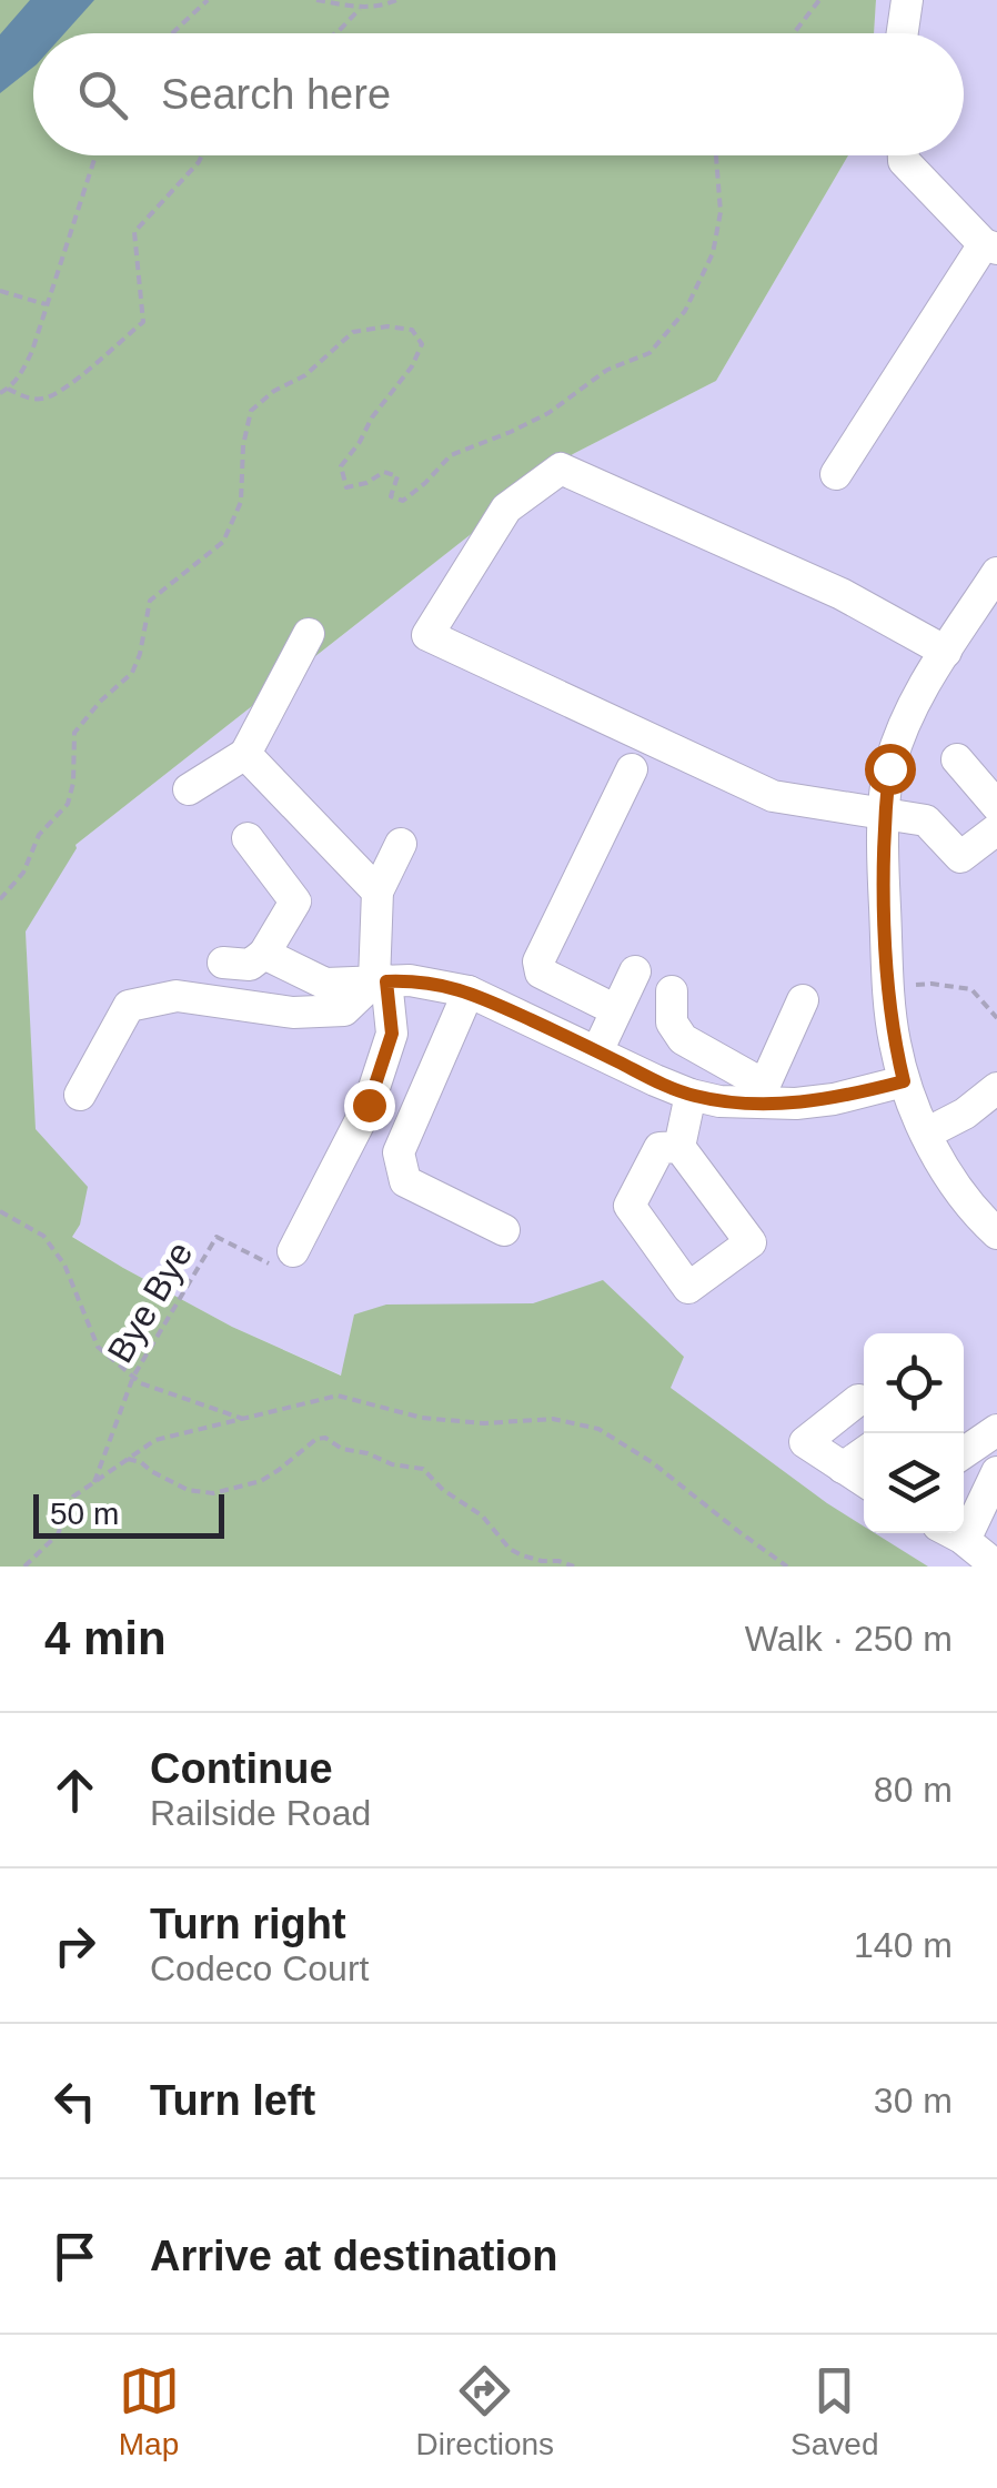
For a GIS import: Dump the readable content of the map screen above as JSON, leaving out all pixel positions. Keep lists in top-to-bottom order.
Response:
{
  "streets": {
    "path": ["Bye Bye"]
  },
  "scale_bar": "50 m",
  "page": {
    "search": "Search here",
    "scale": "50 m",
    "heading": ["4 min", "Walk · 250 m"],
    "list": [
      ["Continue", "Railside Road", "80 m"],
      ["Turn right", "Codeco Court", "140 m"],
      ["Turn left", "30 m"],
      "Arrive at destination"
    ],
    "nav": ["Map", "Directions", "Saved"]
  }
}
